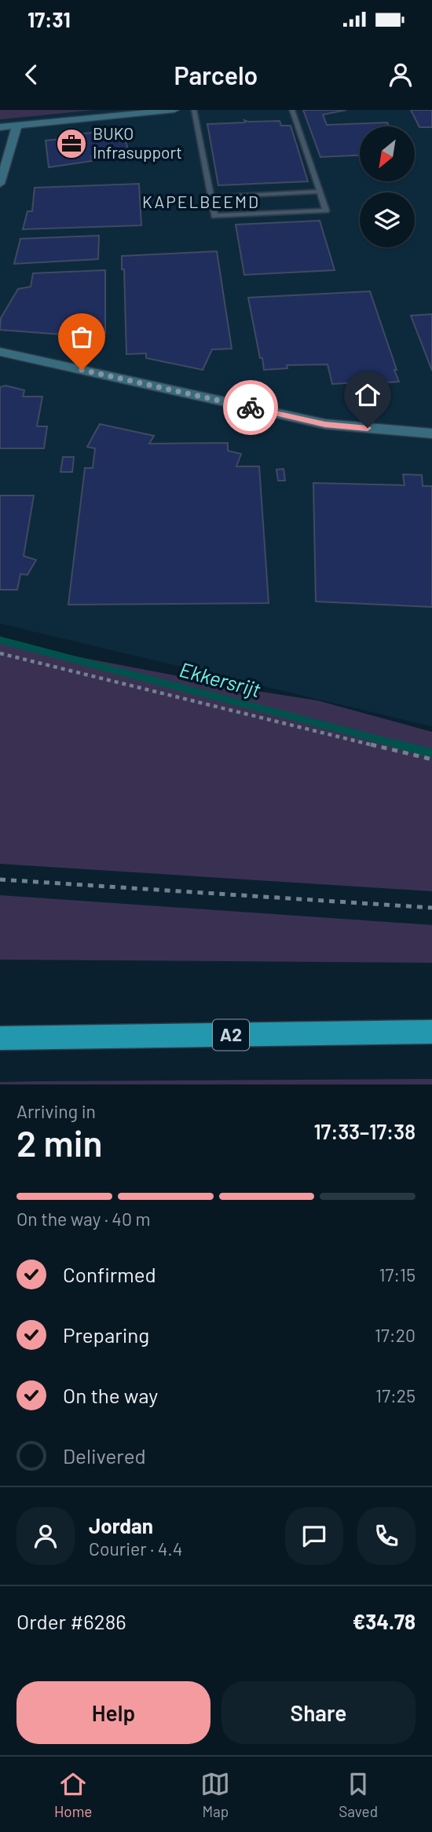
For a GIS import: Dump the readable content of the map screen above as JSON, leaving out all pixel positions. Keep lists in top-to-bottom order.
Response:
{
  "streets": {
    "highway": ["A2"]
  },
  "districts": ["KAPELBEEMD"],
  "water": ["Ekkersrijt"],
  "places": {
    "office": ["BUKO Infrasupport"]
  },
  "north": "bottom left",
  "page": {
    "status": "17:31",
    "header": "Parcelo",
    "heading": ["2 min", "Arriving in", "17:33–17:38"],
    "panel": [
      "Jordan",
      "Courier · 4.4",
      "Order #6286",
      "€34.78"
    ],
    "bar": "On the way · 40 m",
    "list": [
      ["Confirmed", "17:15"],
      ["Preparing", "17:20"],
      ["On the way", "17:25"],
      "Delivered"
    ],
    "buttons": ["Help", "Share"],
    "tabs": ["Home", "Map", "Saved"]
  }
}
